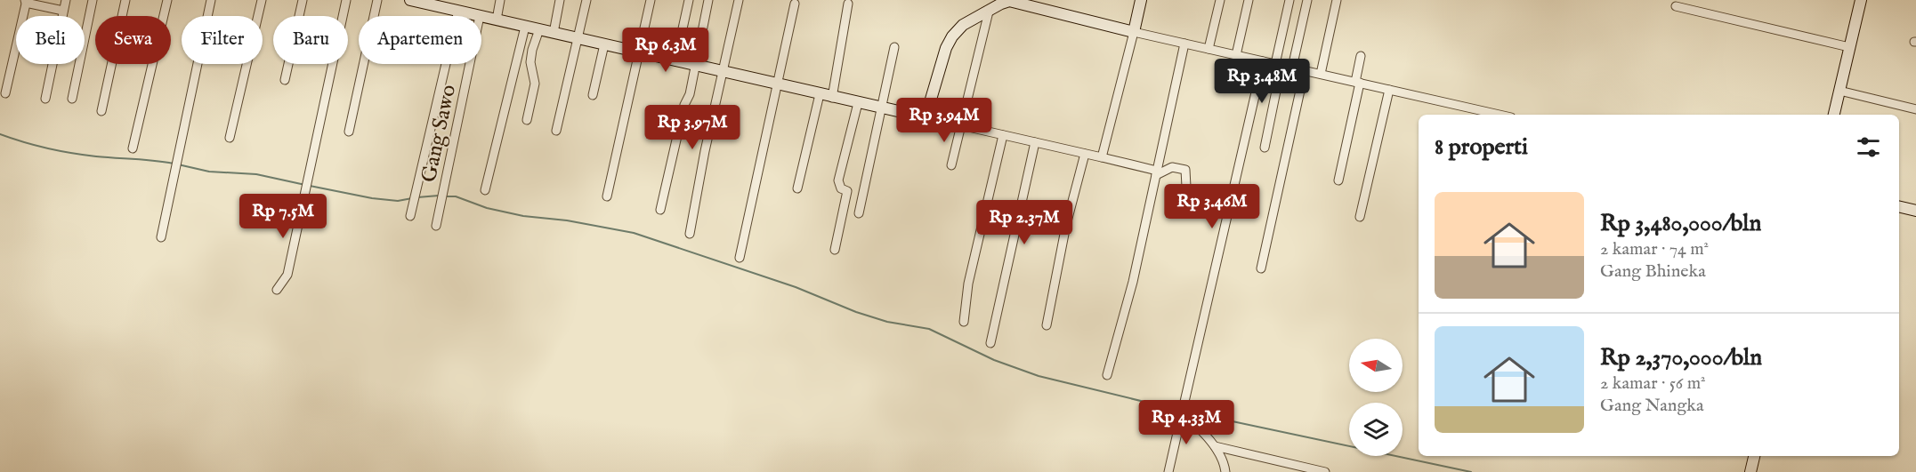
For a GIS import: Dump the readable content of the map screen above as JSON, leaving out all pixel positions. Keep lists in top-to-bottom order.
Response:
{
  "streets": {
    "street": ["Gang Sawo"]
  },
  "north": "left",
  "page": {
    "chip": [
      "Beli",
      "Sewa",
      "Filter",
      "Baru",
      "Apartemen"
    ],
    "price": [
      "Rp 6.3M",
      "Rp 3.48M",
      "Rp 3.94M",
      "Rp 3.97M",
      "Rp 3.46M",
      "Rp 7.5M",
      "Rp 2.37M",
      "Rp 4.33M"
    ],
    "heading": "8 properti",
    "list": [
      {
        "name": "Rp 3,480,000/bln",
        "note": "2 kamar · 74 m² · Gang Bhineka"
      },
      {
        "name": "Rp 2,370,000/bln",
        "note": "2 kamar · 56 m² · Gang Nangka"
      }
    ]
  }
}
